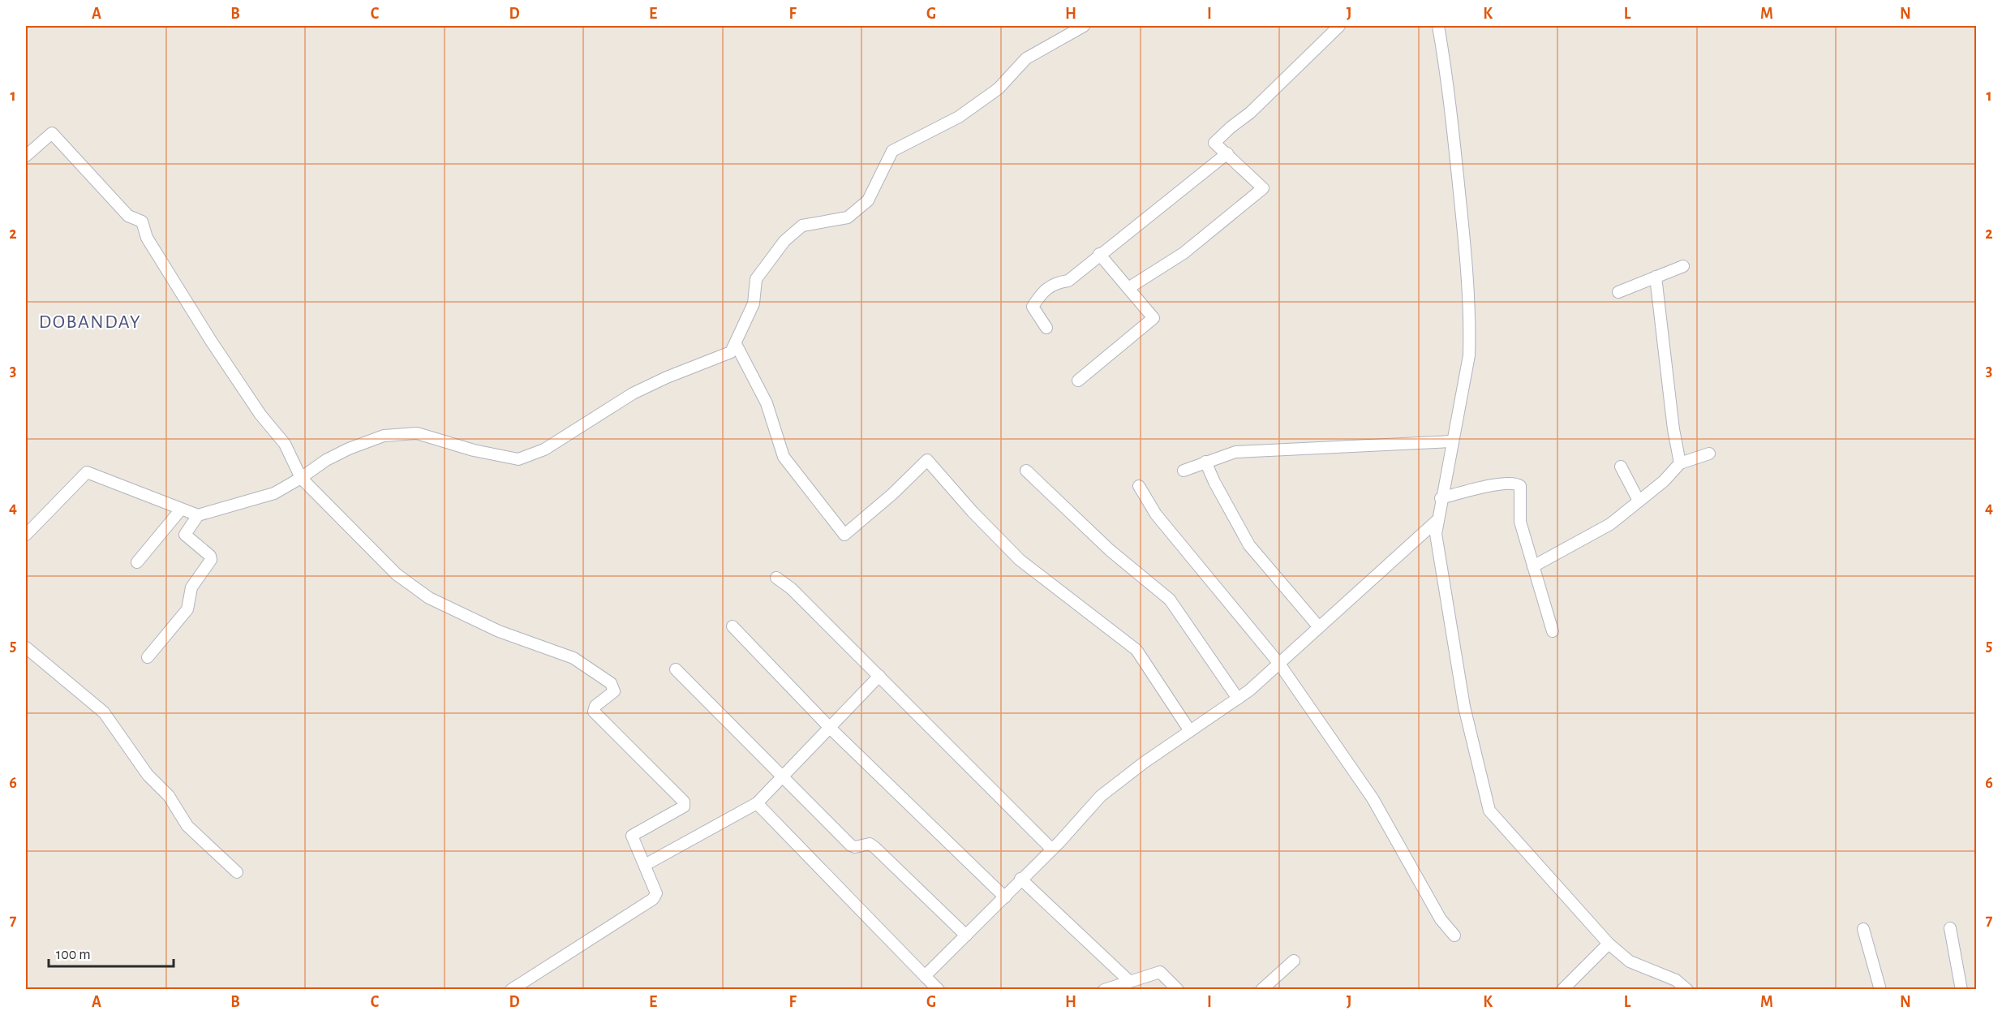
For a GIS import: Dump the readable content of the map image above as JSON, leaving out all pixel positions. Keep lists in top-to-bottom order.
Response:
{
  "districts": ["DOBANDAY"],
  "scale_bar": "100 m",
  "grid": {
    "columns": [
      "A",
      "B",
      "C",
      "D",
      "E",
      "F",
      "G",
      "H",
      "I",
      "J",
      "K",
      "L",
      "M",
      "N"
    ],
    "rows": [
      "1",
      "2",
      "3",
      "4",
      "5",
      "6",
      "7"
    ]
  }
}
